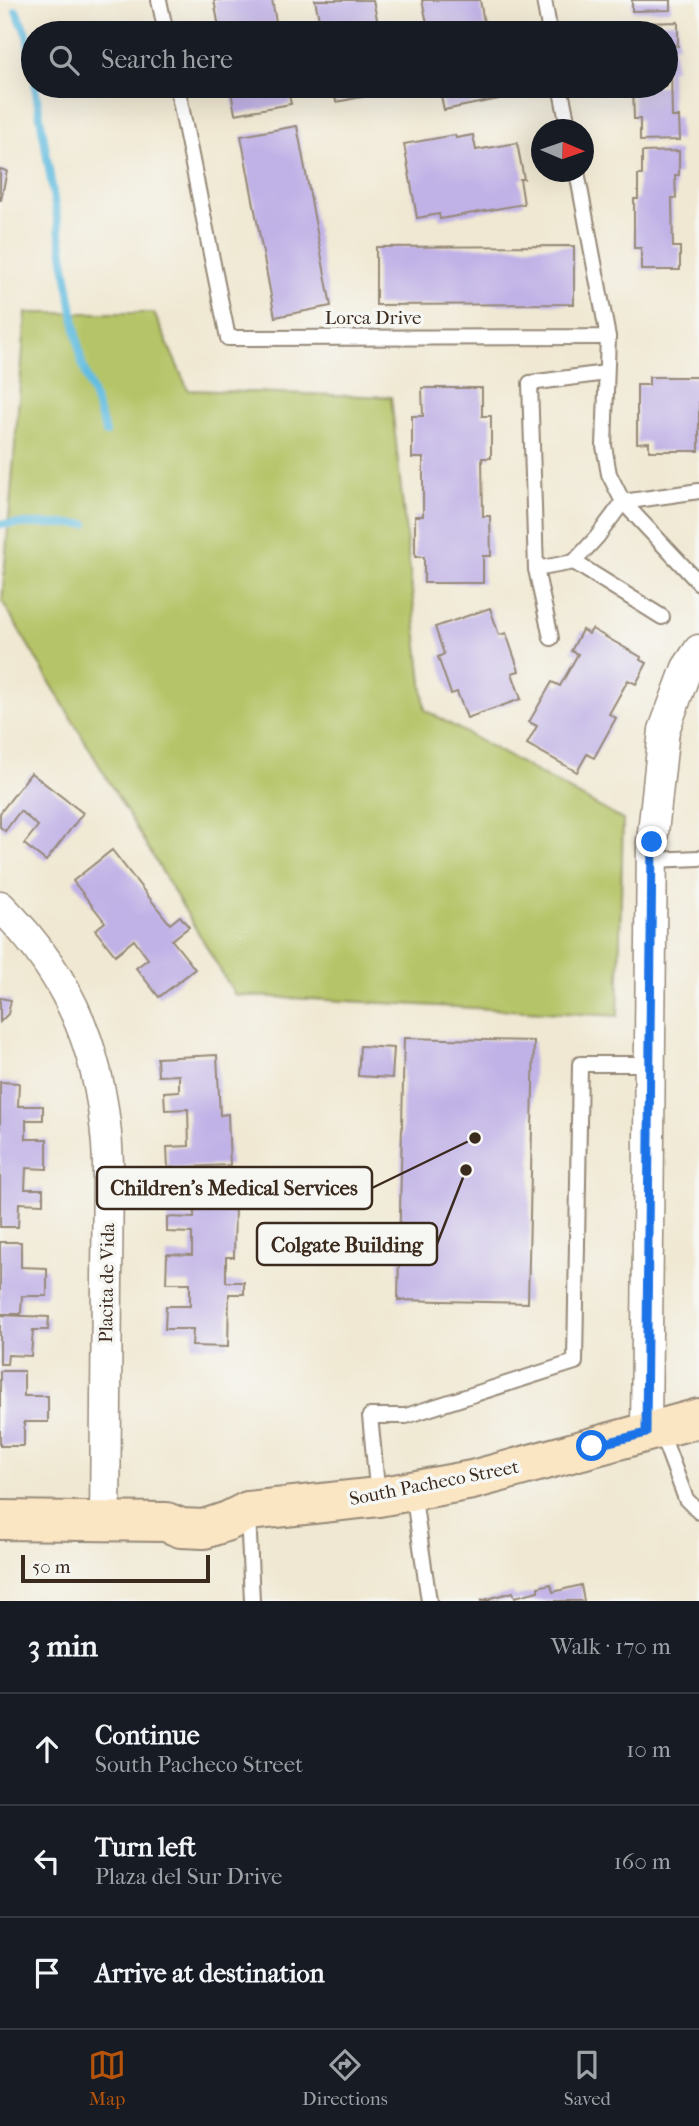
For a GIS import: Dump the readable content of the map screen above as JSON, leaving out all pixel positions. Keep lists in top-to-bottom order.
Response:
{
  "streets": {
    "street": ["Placita de Vida", "South Pacheco Street"],
    "lane": ["Lorca Drive"]
  },
  "crossings": [
    ["Placita de Vida", "South Pacheco Street"]
  ],
  "places": ["Children’s Medical Services", "Colgate Building"],
  "scale_bar": "50 m",
  "north": "right",
  "page": {
    "search": "Search here",
    "scale": "50 m",
    "heading": ["3 min", "Walk · 170 m"],
    "list": [
      ["Continue", "South Pacheco Street", "10 m"],
      ["Turn left", "Plaza del Sur Drive", "160 m"],
      "Arrive at destination"
    ],
    "nav": ["Map", "Directions", "Saved"]
  }
}
